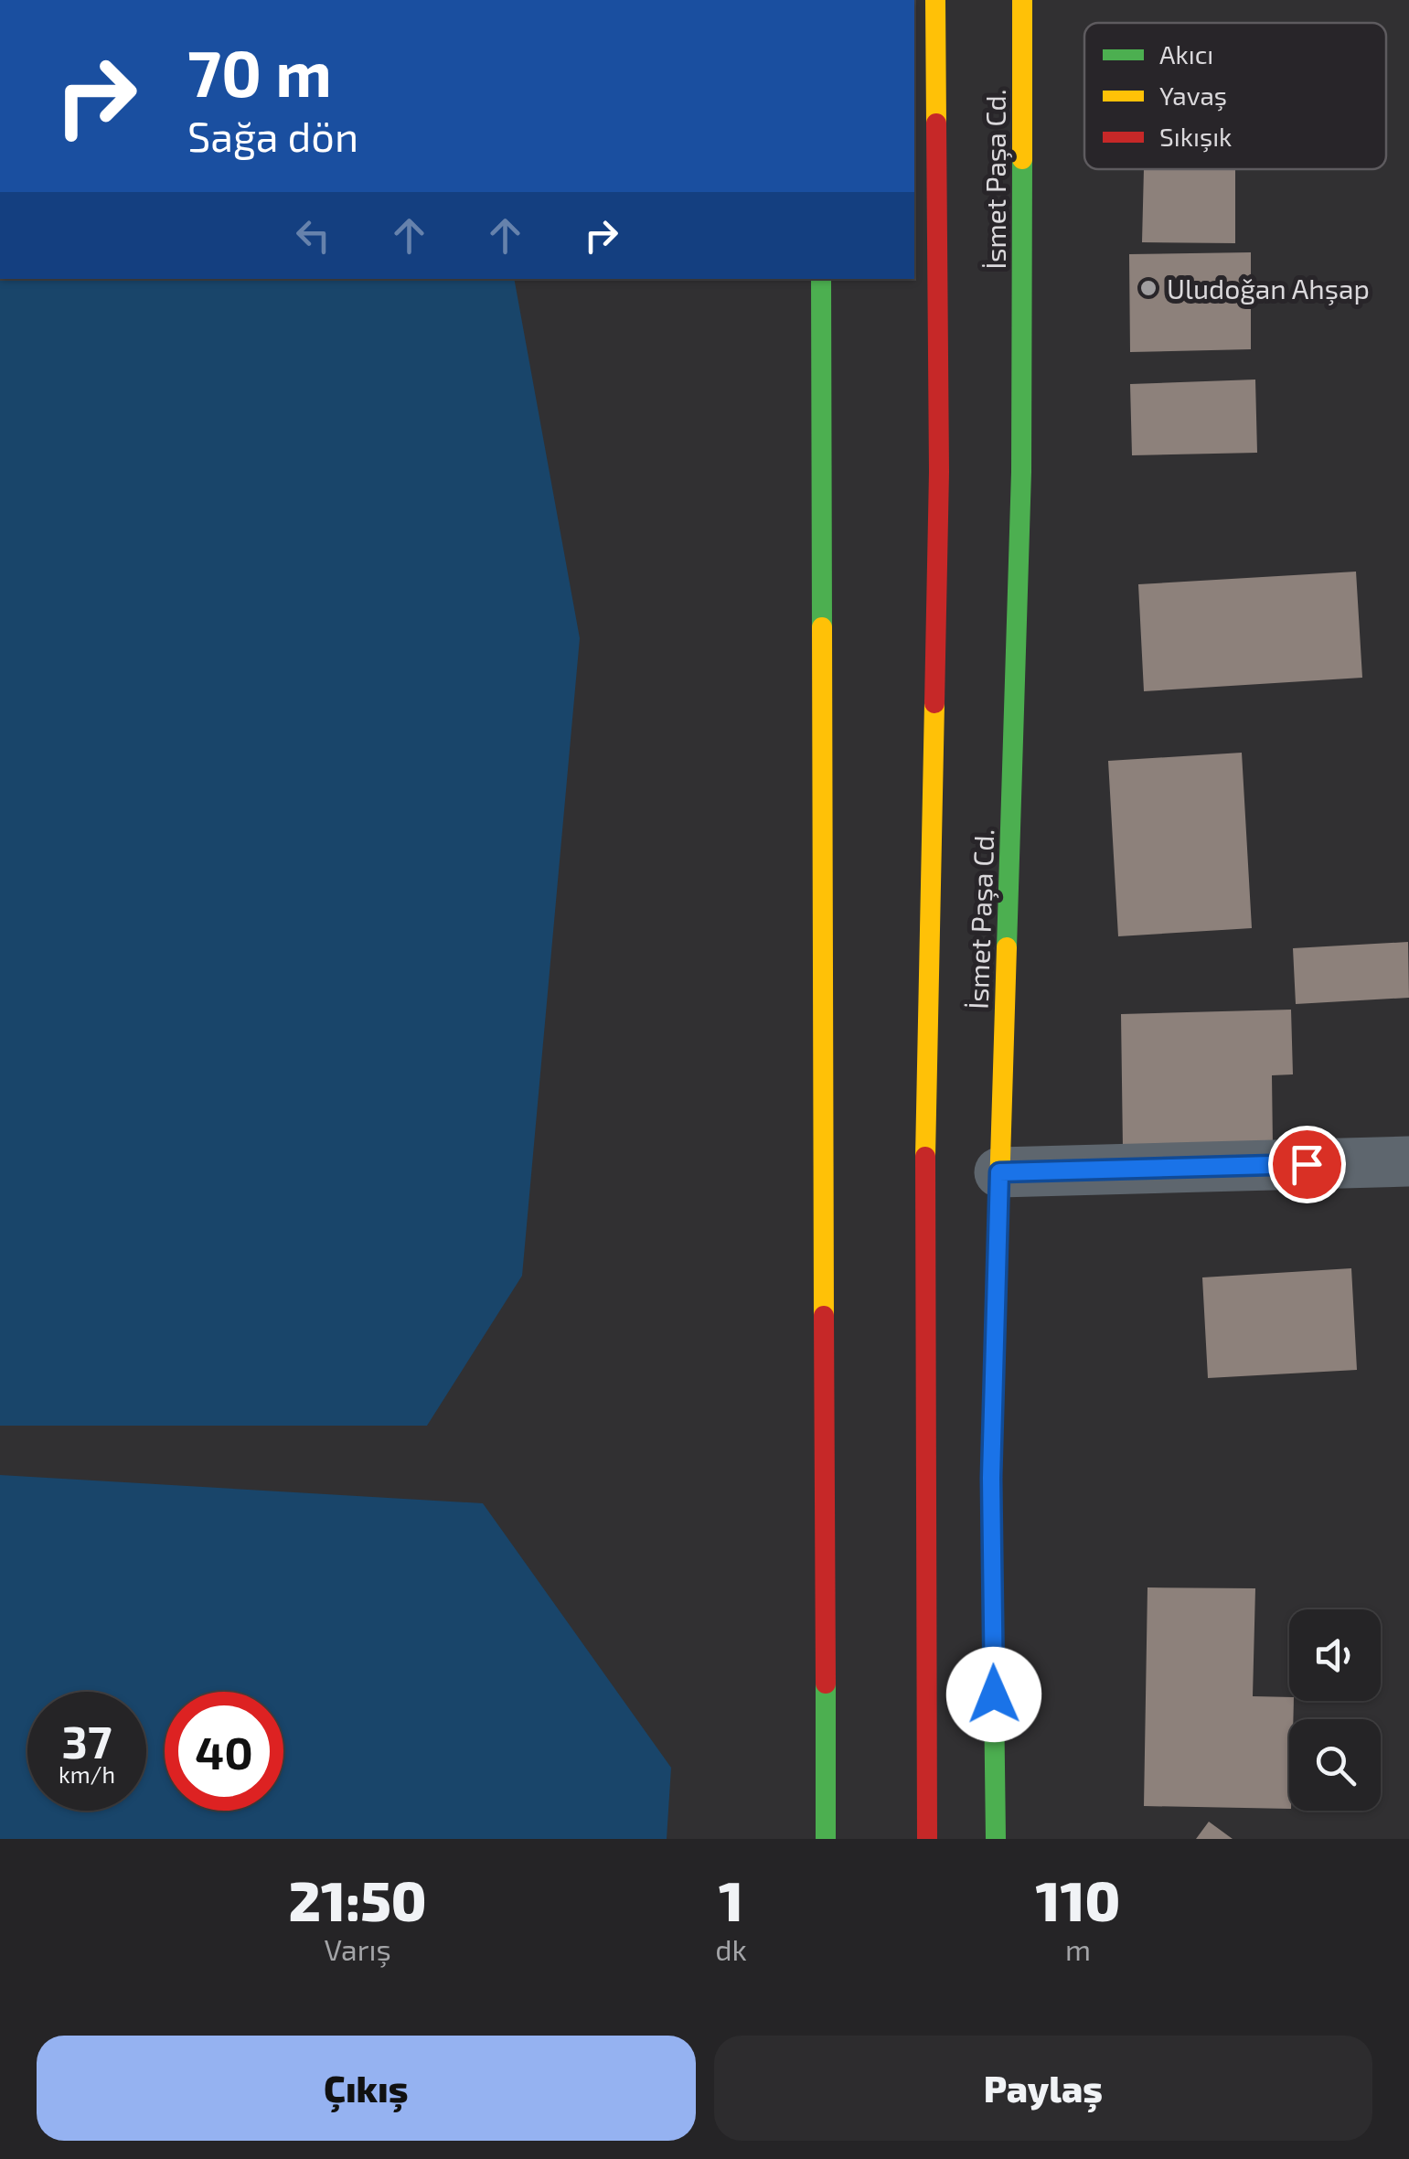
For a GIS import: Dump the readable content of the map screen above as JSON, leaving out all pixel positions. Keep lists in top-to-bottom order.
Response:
{
  "streets": {
    "main road": ["İsmet Paşa Cd."]
  },
  "places": ["Uludoǧan Ahşap"],
  "legend": ["Akıcı", "Yavaş", "Sıkışık"],
  "page": {
    "turn": ["70 m", "Sağa dön"],
    "speed": "37 km/h",
    "limit": "40",
    "eta": [
      "21:50",
      "Varış",
      "1",
      "dk",
      "110",
      "m"
    ],
    "buttons": ["Çıkış", "Paylaş"]
  }
}
